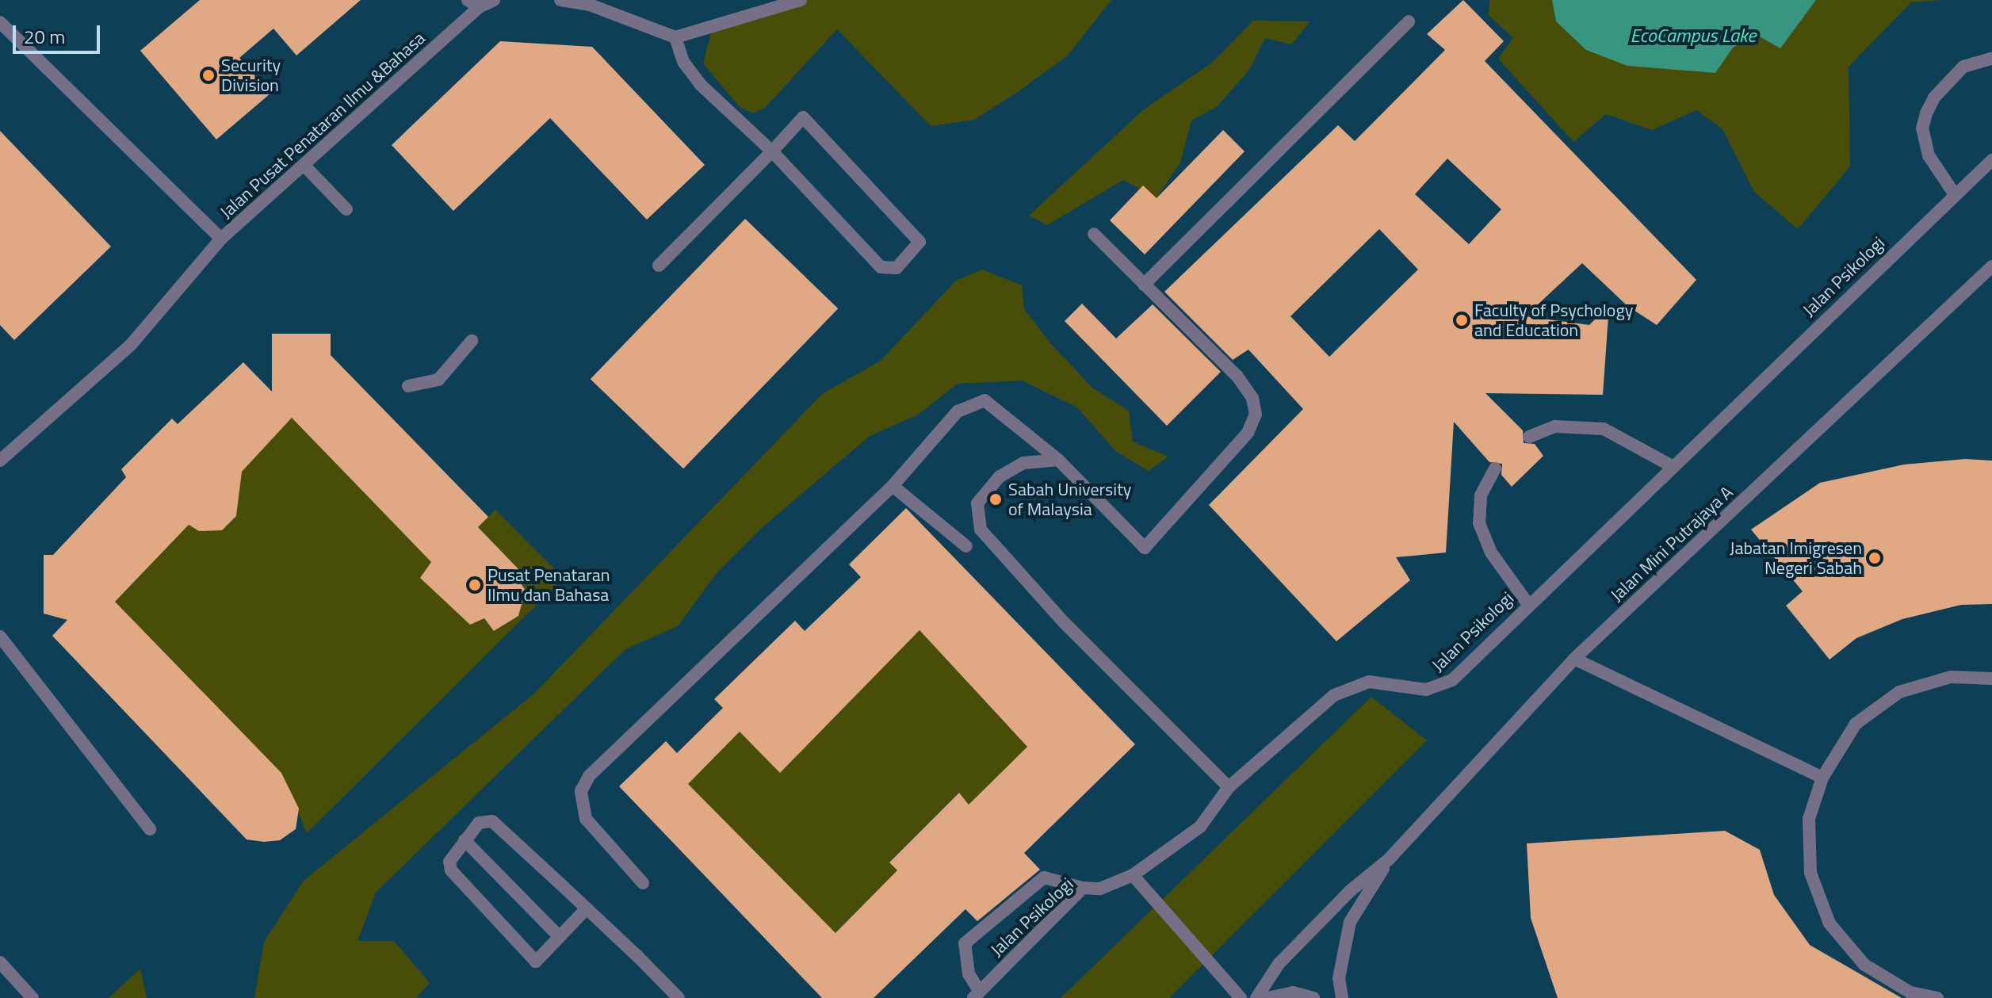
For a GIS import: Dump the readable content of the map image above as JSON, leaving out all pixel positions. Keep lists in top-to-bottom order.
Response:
{
  "streets": {
    "street": ["Jalan Pusat Penataran Ilmu &Bahasa", "Jalan Psikologi", "Jalan Mini Putrajaya A"]
  },
  "water": ["EcoCampus Lake"],
  "places": [
    "Security Division",
    "Faculty of Psychology and Education",
    "Sabah University of Malaysia",
    "Jabatan Imigresen Negeri Sabah",
    "Pusat Penataran Ilmu dan Bahasa"
  ],
  "scale_bar": "20 m"
}
